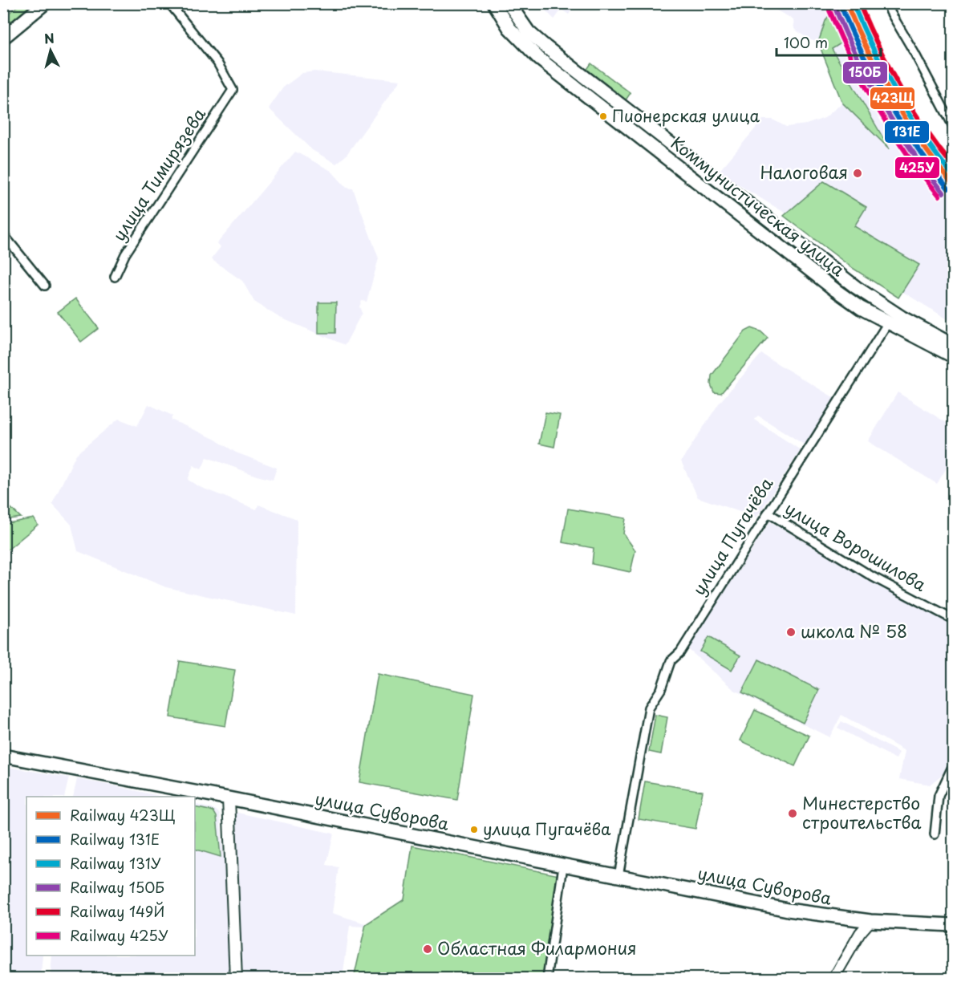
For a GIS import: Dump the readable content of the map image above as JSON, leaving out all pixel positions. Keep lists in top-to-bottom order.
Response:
{
  "streets": {
    "main road": ["Коммунистическая улица", "улица Суворова"],
    "street": ["улица Тимирязева", "улица Пугачёва", "улица Ворошилова"]
  },
  "crossings": [
    ["Коммунистическая улица", "улица Пугачёва"],
    ["улица Пугачёва", "улица Ворошилова"],
    ["улица Пугачёва", "улица Суворова"]
  ],
  "places": [
    "Пионерская улица",
    "Налоговая",
    "школа № 58",
    "Минестерство строительства",
    "улица Пугачёва",
    "Областная Филармония"
  ],
  "lines": [
    "rail line 423Щ",
    "rail line 131У",
    "rail line 149Й",
    "rail line 131Е",
    "rail line 150Б",
    "rail line 425У"
  ],
  "legend": [
    "Railway 423Щ",
    "Railway 131Е",
    "Railway 131У",
    "Railway 150Б",
    "Railway 149Й",
    "Railway 425У"
  ],
  "scale_bar": "100 m",
  "north": "top"
}
